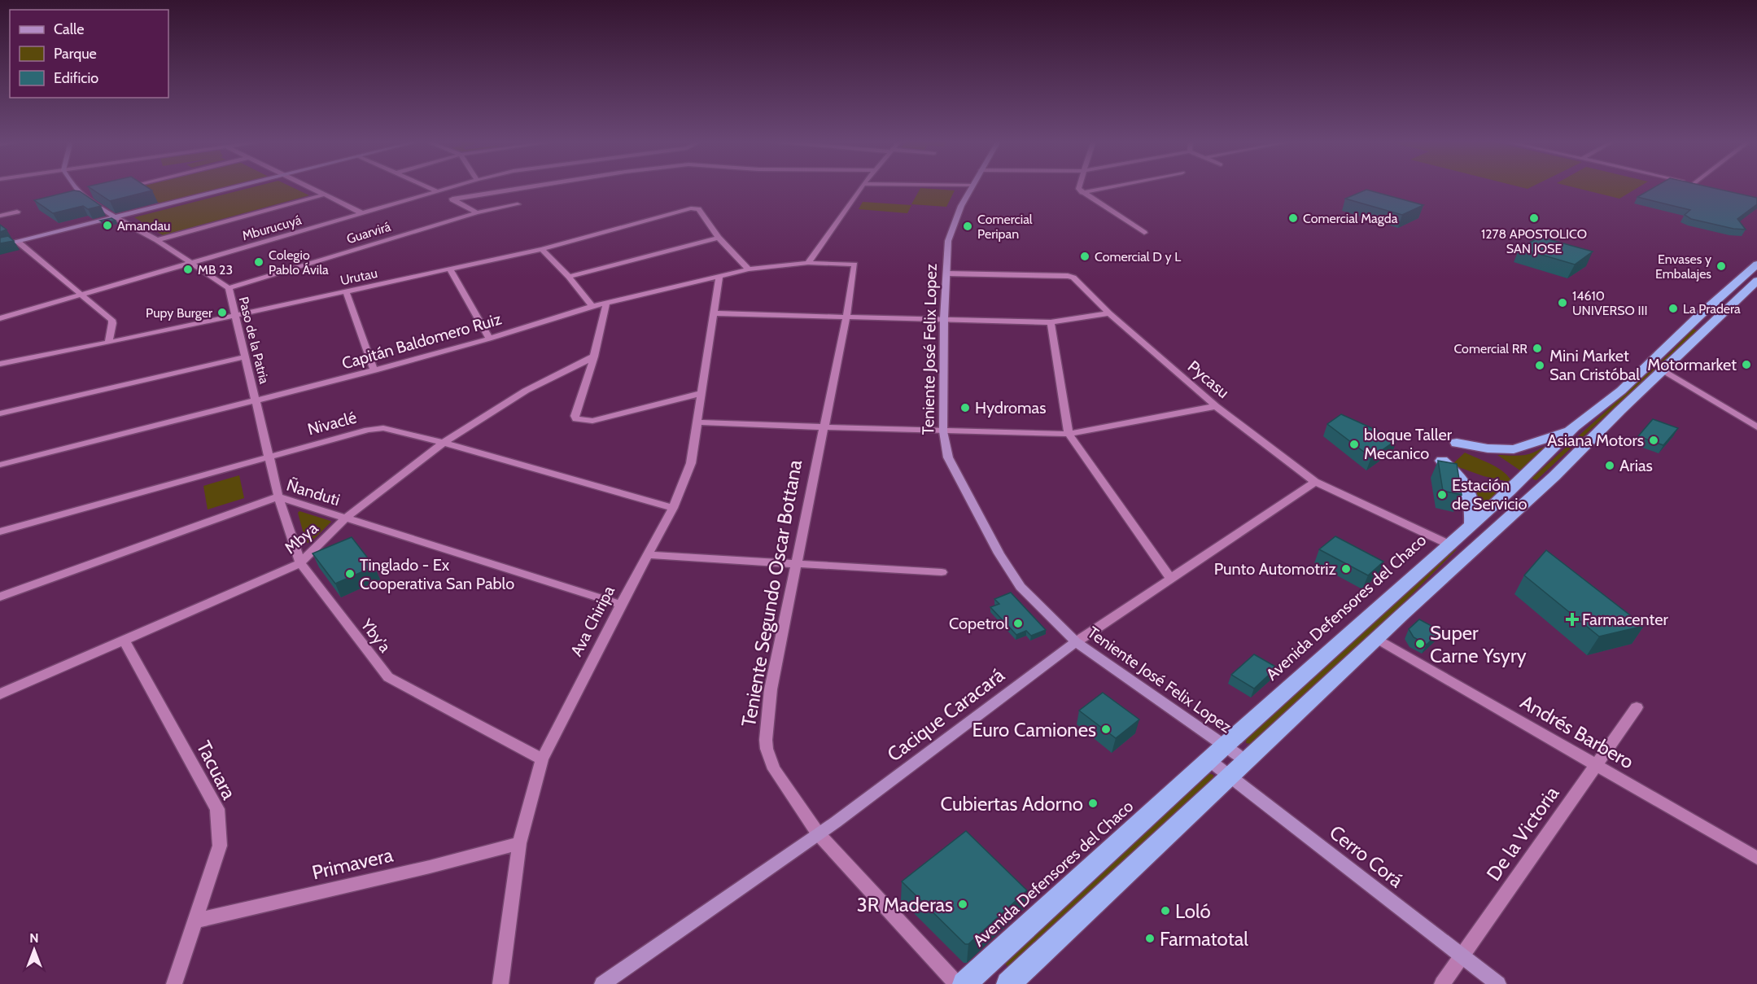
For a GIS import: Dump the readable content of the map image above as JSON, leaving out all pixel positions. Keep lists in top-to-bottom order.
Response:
{
  "streets": {
    "highway": ["Avenida Defensores del Chaco"],
    "main road": [
      "Paso de la Patria",
      "Teniente José Felix Lopez",
      "Cacique Caracará",
      "Cerro Corá"
    ],
    "street": [
      "Mburucuyá",
      "Guarvirá",
      "Urutau",
      "Capitán Baldomero Ruiz",
      "Pycasu",
      "Nivaclé",
      "Ñanduti",
      "Mbya",
      "Teniente Segundo Oscar Bottana",
      "Ava Chiripa",
      "Yby'a",
      "Andrés Barbero",
      "Tacuara",
      "De la Victoria",
      "Primavera"
    ]
  },
  "crossings": [
    ["Mburucuyá", "Paso de la Patria"],
    ["Guarvirá", "Paso de la Patria"],
    ["Urutau", "Paso de la Patria"],
    ["Paso de la Patria", "Capitán Baldomero Ruiz"],
    ["Paso de la Patria", "Nivaclé"],
    ["Paso de la Patria", "Yby'a"],
    ["Capitán Baldomero Ruiz", "Teniente Segundo Oscar Bottana"],
    ["Capitán Baldomero Ruiz", "Ava Chiripa"],
    ["Teniente José Felix Lopez", "Pycasu"],
    ["Teniente José Felix Lopez", "Avenida Defensores del Chaco"],
    ["Teniente José Felix Lopez", "Cacique Caracará"],
    ["Teniente José Felix Lopez", "Cerro Corá"],
    ["Pycasu", "Avenida Defensores del Chaco"],
    ["Pycasu", "Cacique Caracará"],
    ["Nivaclé", "Mbya"],
    ["Nivaclé", "Ava Chiripa"],
    ["Nivaclé", "Yby'a"],
    ["Ñanduti", "Mbya"],
    ["Ñanduti", "Ava Chiripa"],
    ["Ñanduti", "Yby'a"],
    ["Mbya", "Yby'a"],
    ["Mbya", "Tacuara"],
    ["Teniente Segundo Oscar Bottana", "Cacique Caracará"],
    ["Avenida Defensores del Chaco", "Andrés Barbero"],
    ["Avenida Defensores del Chaco", "Cerro Corá"],
    ["Ava Chiripa", "Yby'a"],
    ["Ava Chiripa", "Primavera"],
    ["Andrés Barbero", "De la Victoria"],
    ["Tacuara", "Primavera"],
    ["De la Victoria", "Cerro Corá"]
  ],
  "places": {
    "other": [
      "Comercial Magda",
      "1278 APOSTOLICO SAN JOSE",
      "Amandau",
      "Comercial Peripan",
      "Comercial D y L",
      "Colegio Pablo Ávila",
      "Envases y Embalajes",
      "MB 23",
      "14610 UNIVERSO III",
      "La Pradera",
      "Pupy Burger",
      "Comercial RR",
      "Motormarket",
      "Mini Market San Cristóbal",
      "Hydromas",
      "Asiana Motors",
      "bloque Taller Mecanico",
      "Arias",
      "Estación de Servicio",
      "Punto Automotriz",
      "Tinglado - Ex Cooperativa San Pablo",
      "Copetrol",
      "Super Carne Ysyry",
      "Euro Camiones",
      "Cubiertas Adorno",
      "3R Maderas",
      "Loló",
      "Farmatotal"
    ],
    "health": ["Farmacenter"]
  },
  "legend": ["Calle", "Parque", "Edificio"],
  "north": "top"
}
